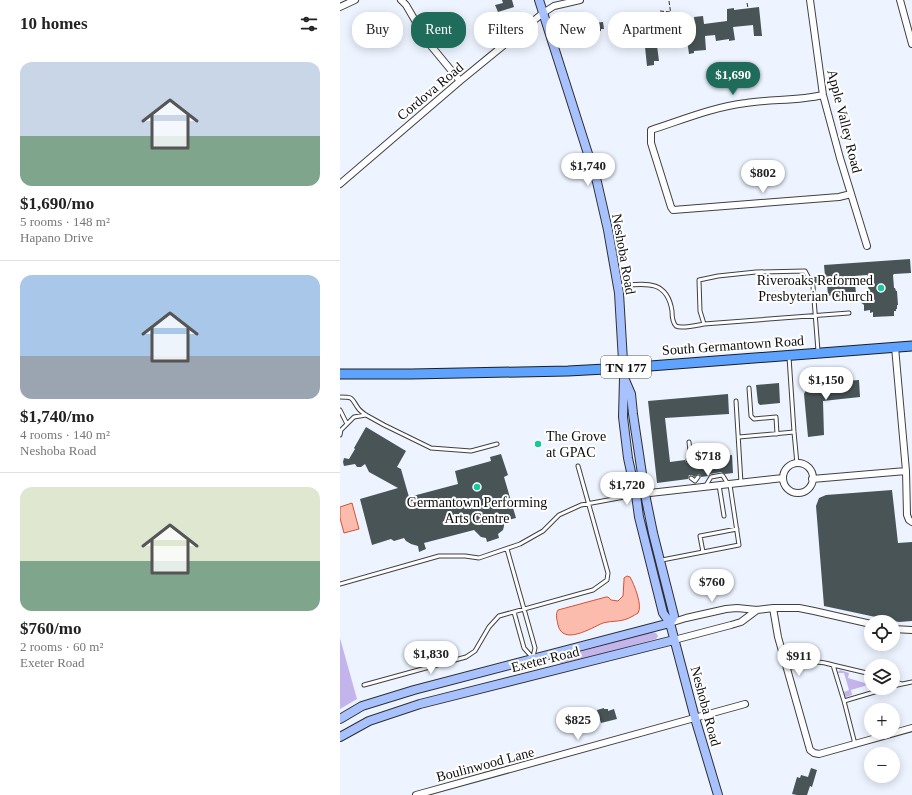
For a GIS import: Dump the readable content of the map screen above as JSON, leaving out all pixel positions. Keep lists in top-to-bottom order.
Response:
{
  "streets": {
    "main road": ["South Germantown Road", "TN 177"],
    "street": [
      "Cordova Road",
      "Apple Valley Road",
      "Neshoba Road",
      "Exeter Road",
      "Boulinwood Lane"
    ]
  },
  "crossings": [
    ["Cordova Road", "Neshoba Road"],
    ["Neshoba Road", "South Germantown Road"],
    ["Neshoba Road", "Exeter Road"],
    ["Neshoba Road", "Boulinwood Lane"]
  ],
  "places": ["Riveroaks Reformed Presbyterian Church", "The Grove at GPAC", "Germantown Performing Arts Centre"],
  "page": {
    "heading": "10 homes",
    "chip": [
      "Buy",
      "Rent",
      "Filters",
      "New",
      "Apartment"
    ],
    "list": [
      {
        "name": "$1,690/mo",
        "note": "5 rooms · 148 m² · Hapano Drive"
      },
      {
        "name": "$1,740/mo",
        "note": "4 rooms · 140 m² · Neshoba Road"
      },
      {
        "name": "$760/mo",
        "note": "2 rooms · 60 m² · Exeter Road"
      }
    ],
    "price": [
      "$1,690",
      "$1,740",
      "$802",
      "$1,150",
      "$718",
      "$1,720",
      "$760",
      "$1,830",
      "$911",
      "$825"
    ],
    "map_buttons": ["+", "−"]
  }
}
